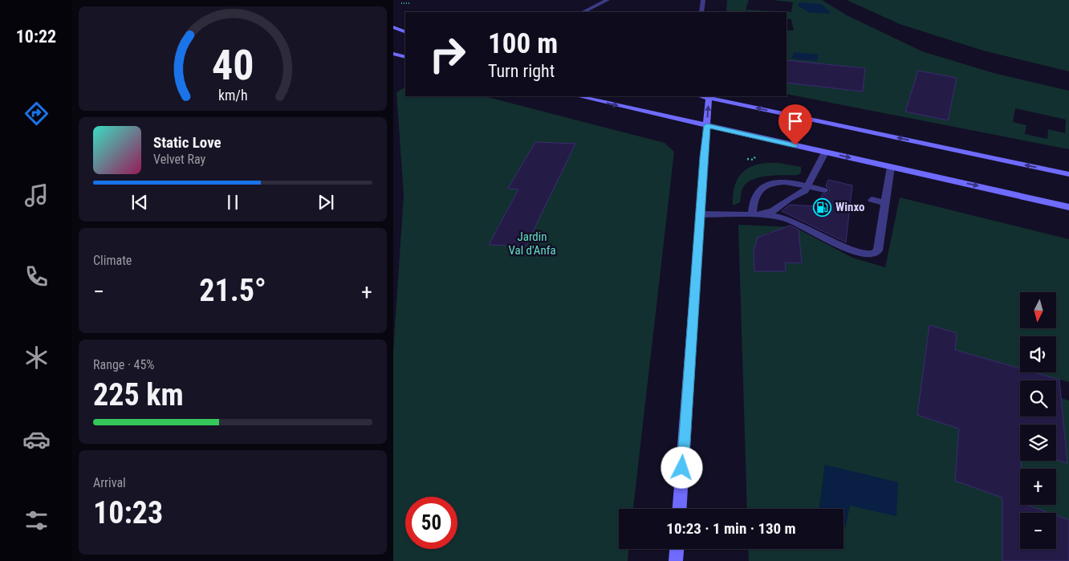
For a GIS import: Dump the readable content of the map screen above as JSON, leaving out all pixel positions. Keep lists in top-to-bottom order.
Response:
{
  "parks": ["Jardin Val d'Anfa"],
  "places": {
    "fuel station": ["Winxo"]
  },
  "north": "bottom",
  "page": {
    "tabs": "10:22",
    "turn": ["100 m", "Turn right"],
    "song": ["Static Love", "Velvet Ray"],
    "tile": [
      "Climate",
      ["Range · 45%", "225 km"],
      ["Arrival", "10:23"]
    ],
    "heat": ["−", "21.5°", "+"],
    "map_buttons": ["+", "−"],
    "limit": "50",
    "trip": "10:23 · 1 min · 130 m",
    "gauge": ["40", "km/h"]
  }
}
